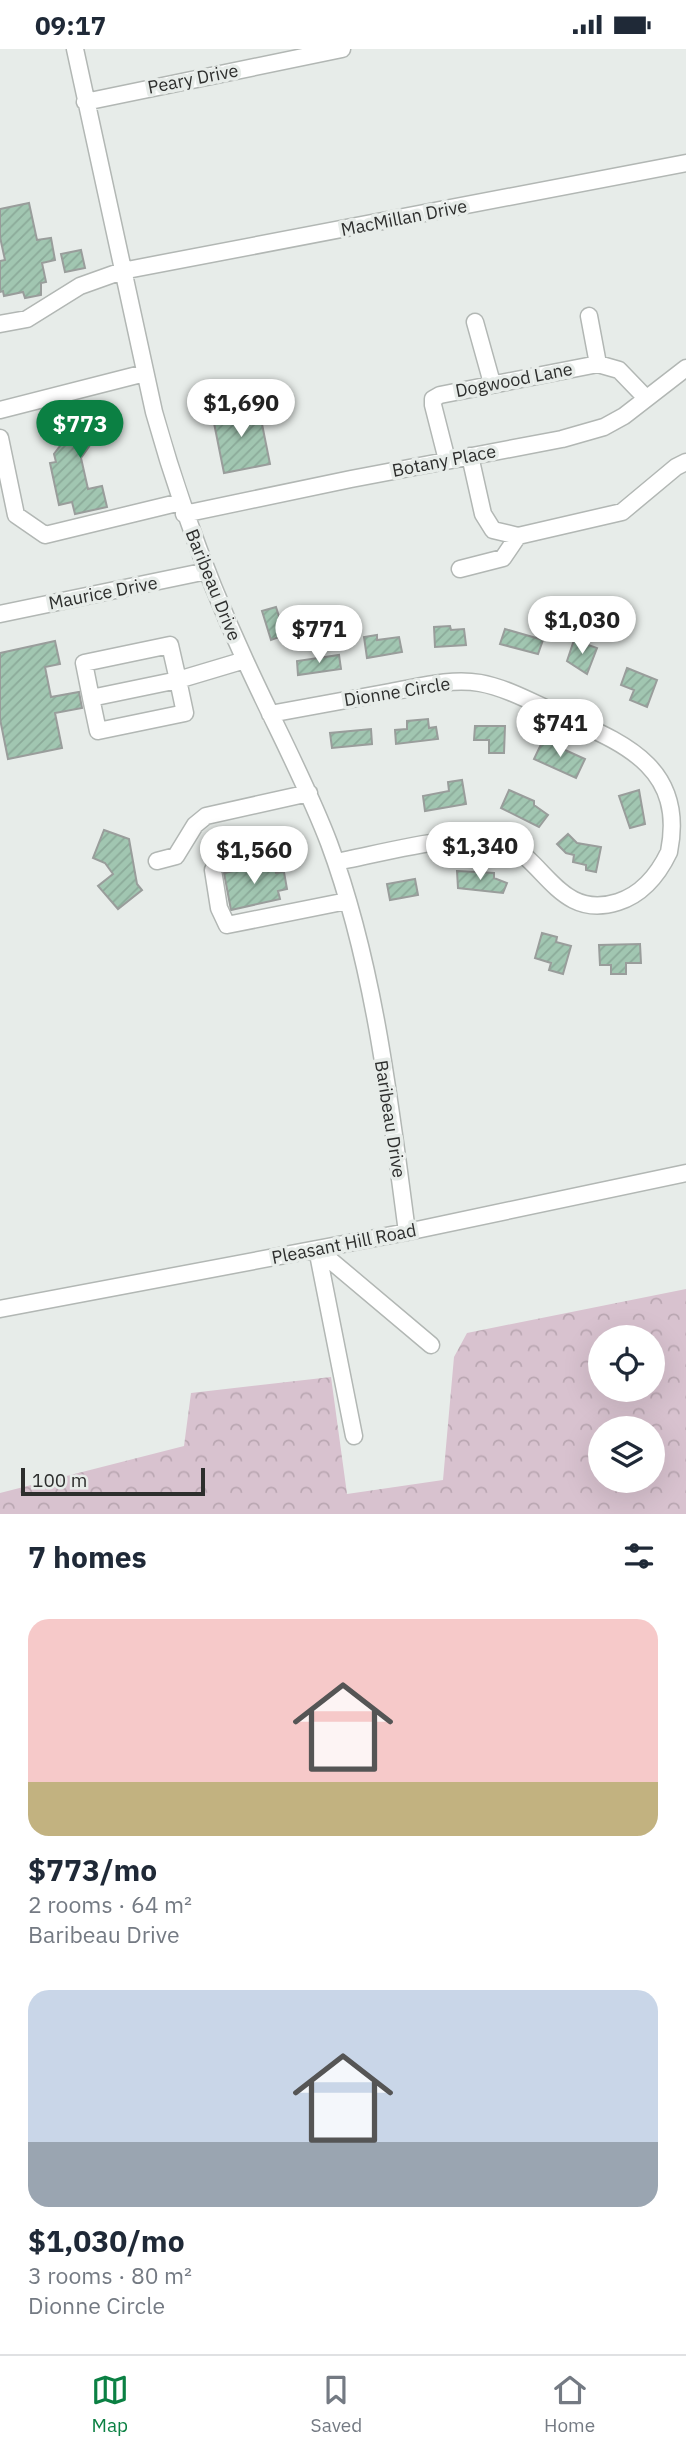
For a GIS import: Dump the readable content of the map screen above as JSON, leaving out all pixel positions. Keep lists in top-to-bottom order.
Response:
{
  "streets": {
    "street": [
      "Peary Drive",
      "MacMillan Drive",
      "Dogwood Lane",
      "Botany Place",
      "Baribeau Drive",
      "Maurice Drive",
      "Dionne Circle",
      "Pleasant Hill Road"
    ]
  },
  "crossings": [
    ["Peary Drive", "Baribeau Drive"],
    ["MacMillan Drive", "Baribeau Drive"],
    ["Dogwood Lane", "Botany Place"],
    ["Botany Place", "Baribeau Drive"],
    ["Baribeau Drive", "Maurice Drive"],
    ["Baribeau Drive", "Dionne Circle"],
    ["Baribeau Drive", "Pleasant Hill Road"]
  ],
  "scale_bar": "100 m",
  "page": {
    "status": "09:17",
    "price": [
      "$1,690",
      "$773",
      "$1,030",
      "$771",
      "$741",
      "$1,340",
      "$1,560"
    ],
    "scale": "100 m",
    "heading": "7 homes",
    "list": [
      {
        "name": "$773/mo",
        "note": "2 rooms · 64 m² · Baribeau Drive"
      },
      {
        "name": "$1,030/mo",
        "note": "3 rooms · 80 m² · Dionne Circle"
      }
    ],
    "tabs": ["Map", "Saved", "Home"]
  }
}
